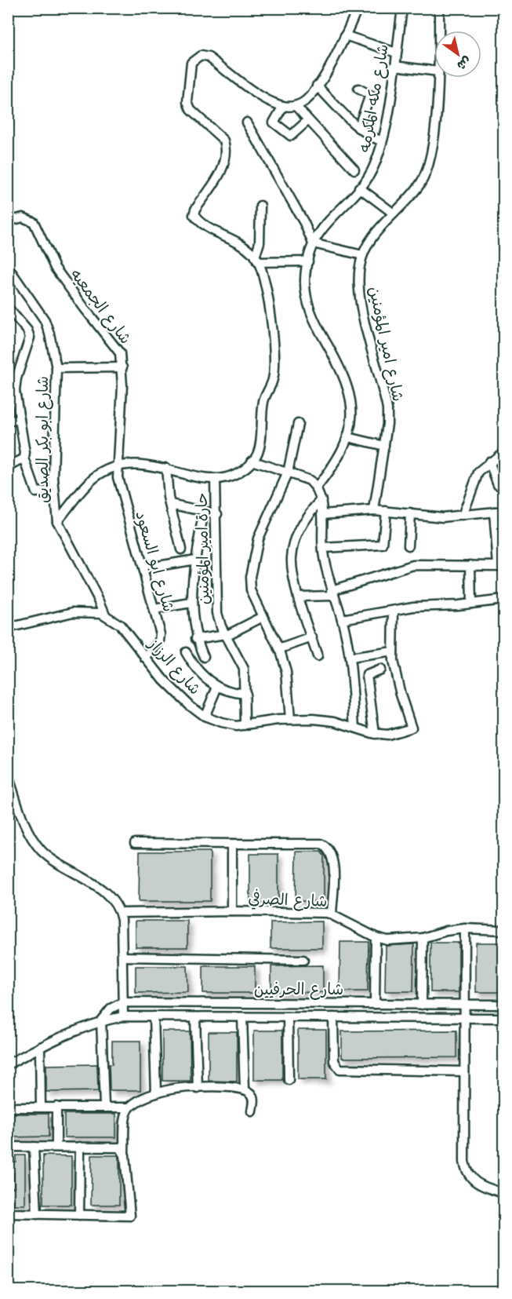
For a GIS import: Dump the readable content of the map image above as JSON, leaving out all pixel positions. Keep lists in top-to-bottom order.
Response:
{
  "streets": {
    "street": [
      "شارع مكه المكرمه",
      "شارع الجمعيه",
      "شارع امير المؤمنين",
      "شارع ابو بكر الصديق",
      "حارة امير المؤمنين",
      "شارع ابو السعود",
      "شارع الرزاز",
      "شارع الصرفي",
      "شارع الحرفيين"
    ]
  },
  "crossings": [
    ["شارع الجمعيه", "شارع ابو السعود"],
    ["شارع ابو بكر الصديق", "شارع الرزاز"],
    ["حارة امير المؤمنين", "شارع الرزاز"],
    ["شارع ابو السعود", "شارع الرزاز"]
  ],
  "north": "bottom right"
}
